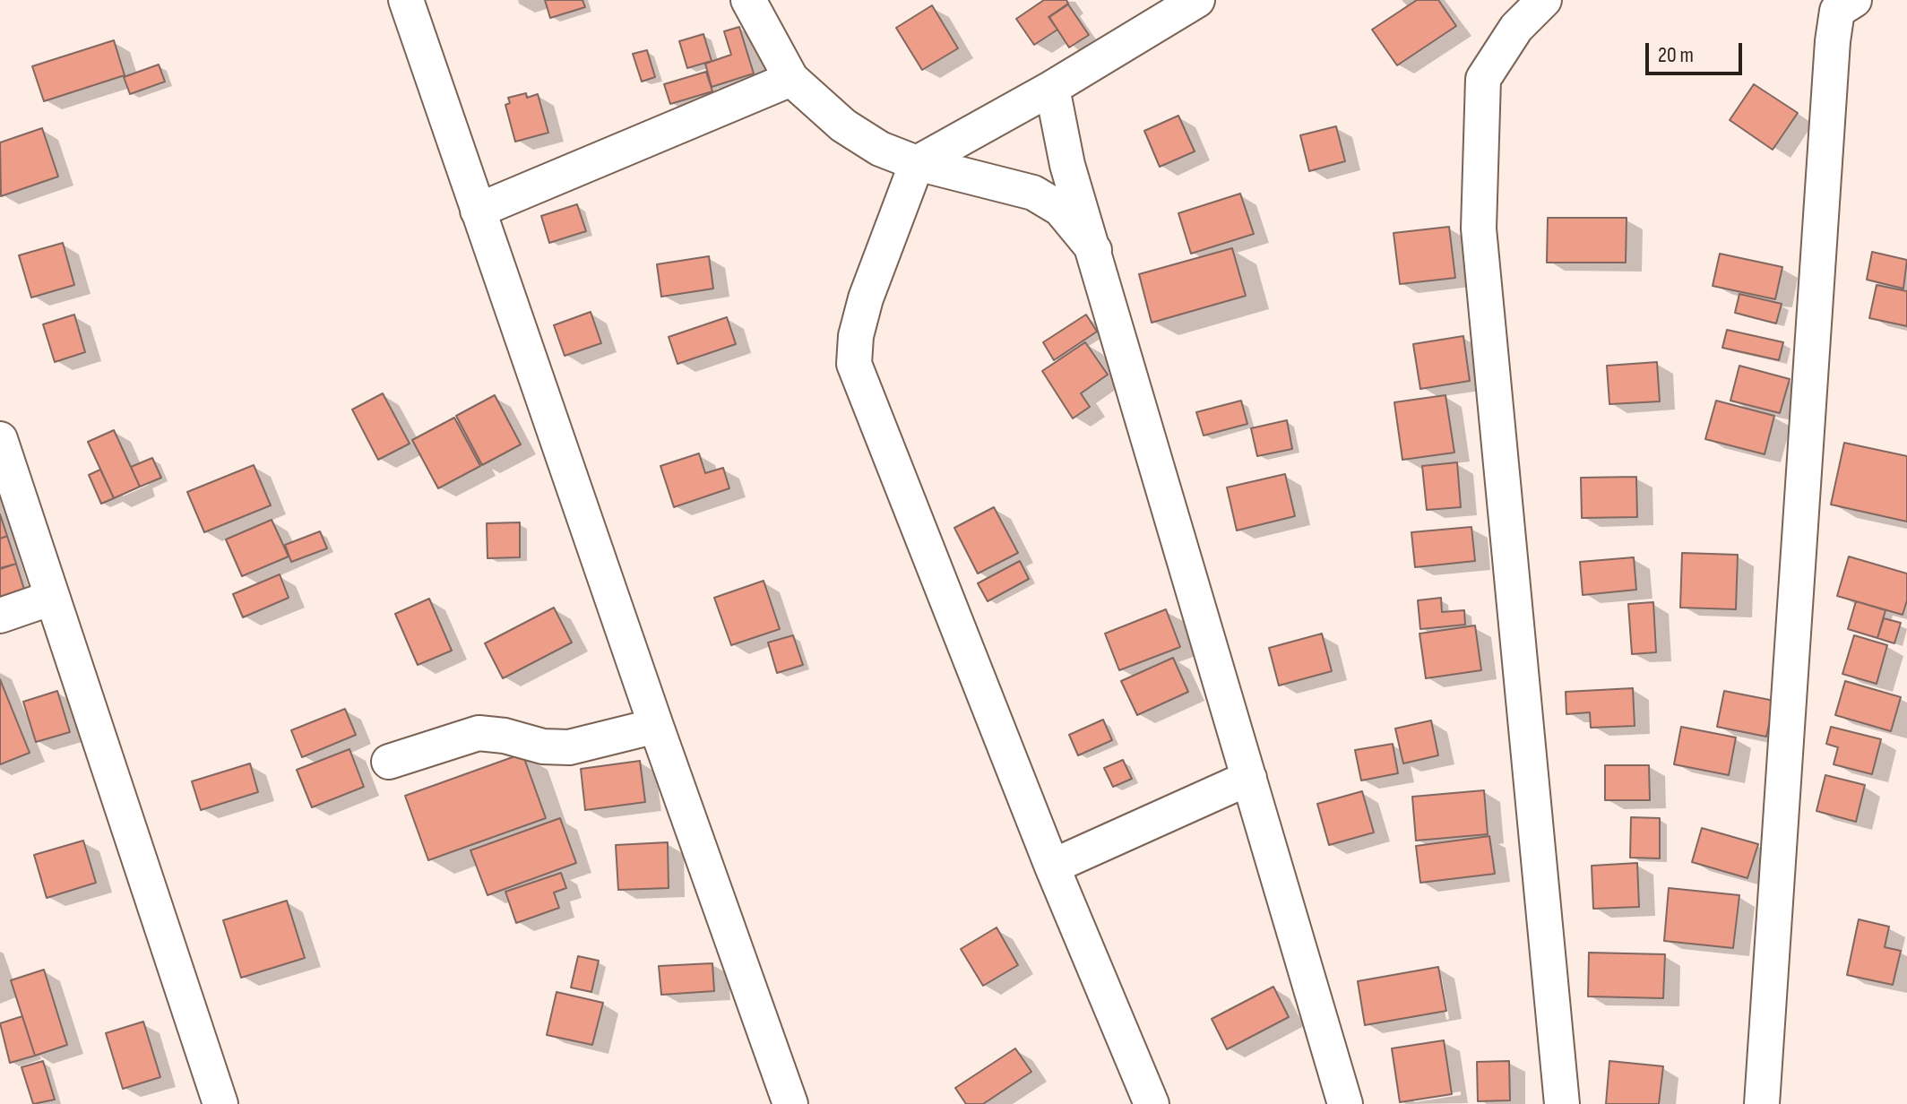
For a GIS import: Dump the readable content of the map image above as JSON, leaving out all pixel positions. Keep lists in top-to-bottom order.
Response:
{
  "scale_bar": "20 m"
}
